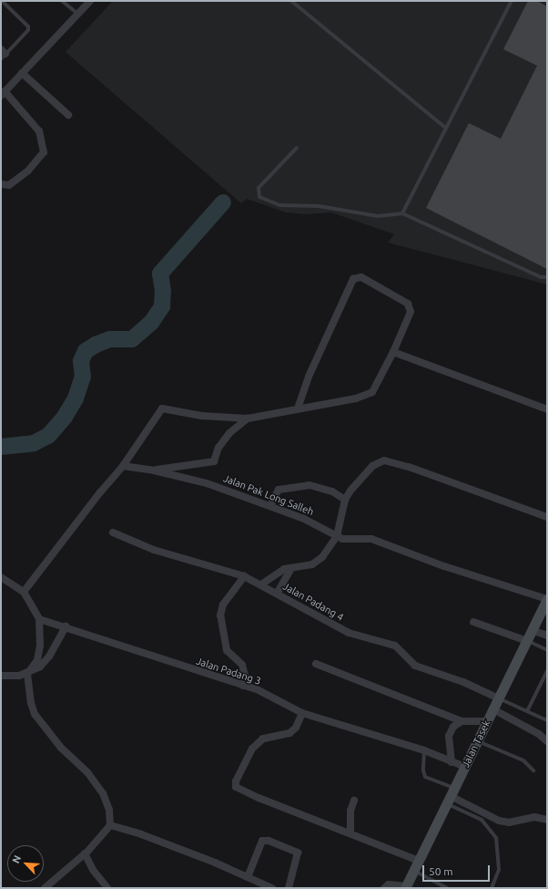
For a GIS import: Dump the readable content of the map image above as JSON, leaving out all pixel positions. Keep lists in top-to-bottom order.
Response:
{
  "streets": {
    "main road": ["Jalan Tasek"],
    "street": ["Jalan Pak Long Salleh", "Jalan Padang 4", "Jalan Padang 3"]
  },
  "crossings": [
    ["Jalan Pak Long Salleh", "Jalan Tasek"],
    ["Jalan Padang 4", "Jalan Tasek"],
    ["Jalan Padang 3", "Jalan Tasek"]
  ],
  "scale_bar": "50 m",
  "north": "top left"
}
